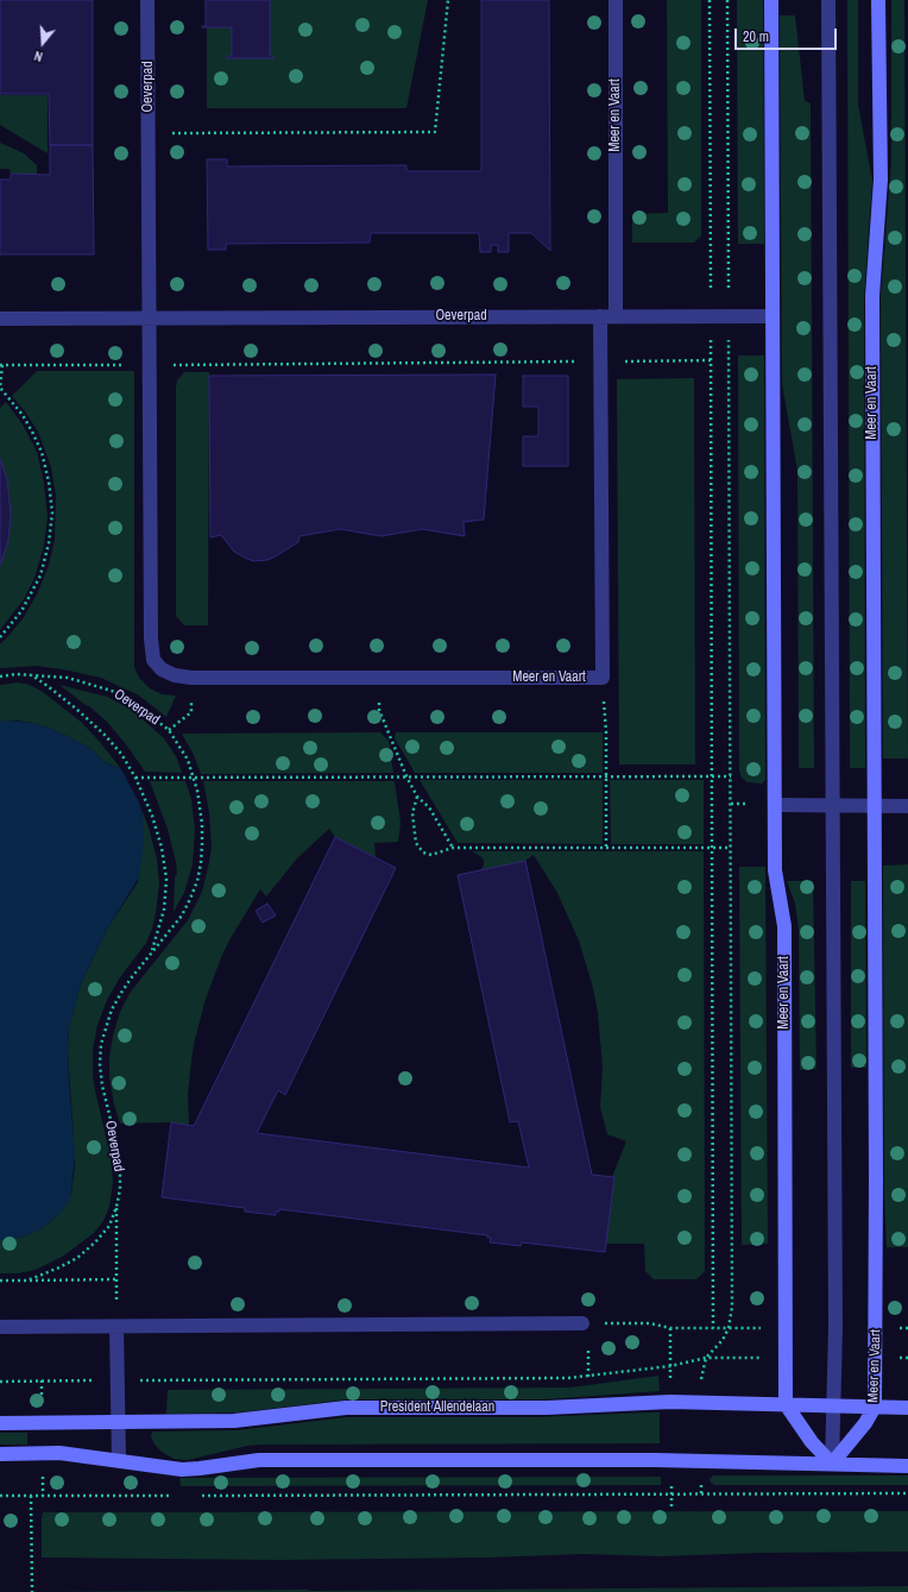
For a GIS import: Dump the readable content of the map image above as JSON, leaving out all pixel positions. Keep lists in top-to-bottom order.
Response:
{
  "streets": {
    "main road": ["Meer en Vaart", "President Allendelaan"],
    "street": ["Oeverpad"]
  },
  "crossings": [
    ["Oeverpad", "Meer en Vaart"],
    ["Meer en Vaart", "President Allendelaan"]
  ],
  "scale_bar": "20 m",
  "north": "bottom"
}
